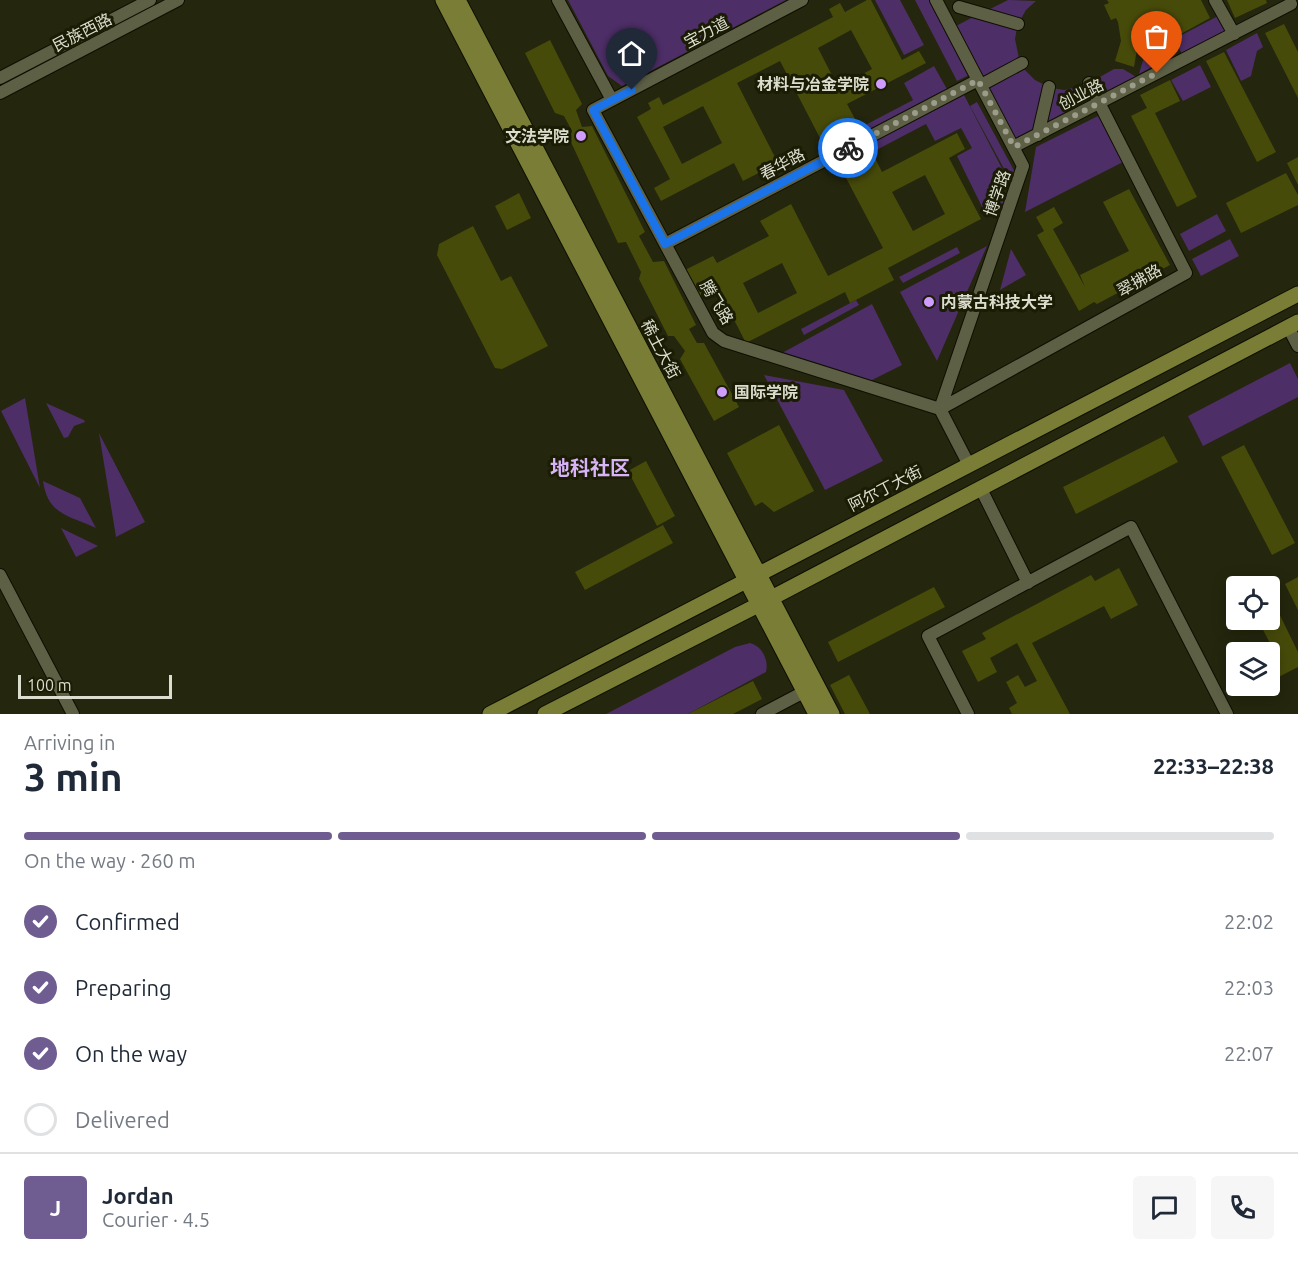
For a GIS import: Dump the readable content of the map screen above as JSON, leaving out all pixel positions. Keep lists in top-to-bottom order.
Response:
{
  "streets": {
    "main road": ["稀土大街", "阿尔丁大街"],
    "street": [
      "民族西路",
      "宝力道",
      "创业路",
      "春华路",
      "博学路",
      "翠拂路",
      "腾飞路"
    ]
  },
  "crossings": [
    ["宝力道", "腾飞路"],
    ["创业路", "博学路"],
    ["创业路", "翠拂路"],
    ["春华路", "博学路"],
    ["春华路", "腾飞路"],
    ["博学路", "翠拂路"],
    ["博学路", "腾飞路"],
    ["翠拂路", "腾飞路"],
    ["稀土大街", "阿尔丁大街"]
  ],
  "districts": ["地科社区"],
  "places": [
    "材料与冶金学院",
    "文法学院",
    "内蒙古科技大学",
    "国际学院"
  ],
  "scale_bar": "100 m",
  "page": {
    "scale": "100 m",
    "heading": ["3 min", "Arriving in", "22:33–22:38"],
    "panel": ["Jordan", "Courier · 4.5"],
    "bar": "On the way · 260 m",
    "list": [
      ["Confirmed", "22:02"],
      ["Preparing", "22:03"],
      ["On the way", "22:07"],
      "Delivered"
    ],
    "round": "J"
  }
}
